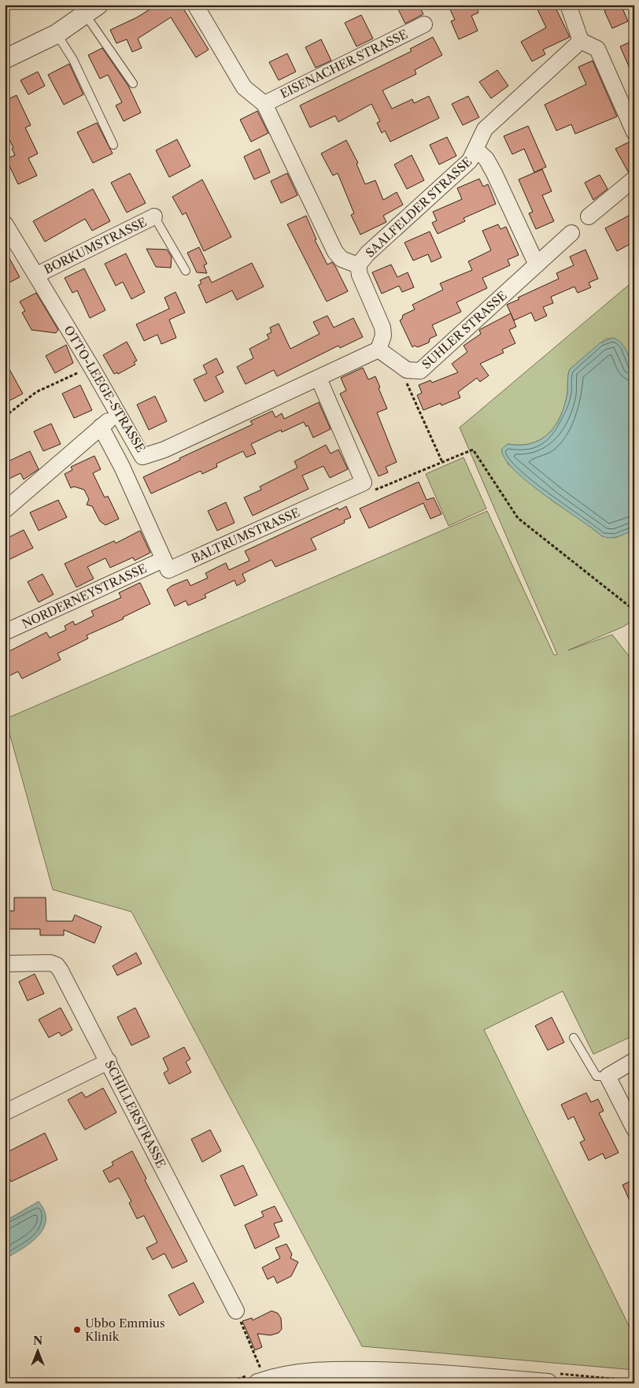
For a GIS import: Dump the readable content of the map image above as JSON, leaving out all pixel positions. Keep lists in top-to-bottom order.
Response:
{
  "streets": {
    "street": [
      "EISENACHER STRASSE",
      "SAALFELDER STRASSE",
      "BORKUMSTRASSE",
      "SUHLER STRASSE",
      "OTTO-LEEGE-STRASSE",
      "BALTRUMSTRASSE",
      "NORDERNEYSTRASSE",
      "SCHILLERSTRASSE"
    ]
  },
  "crossings": [
    ["BORKUMSTRASSE", "OTTO-LEEGE-STRASSE"],
    ["SUHLER STRASSE", "OTTO-LEEGE-STRASSE"],
    ["BALTRUMSTRASSE", "NORDERNEYSTRASSE"]
  ],
  "places": ["Ubbo Emmius Klinik"],
  "north": "top"
}
